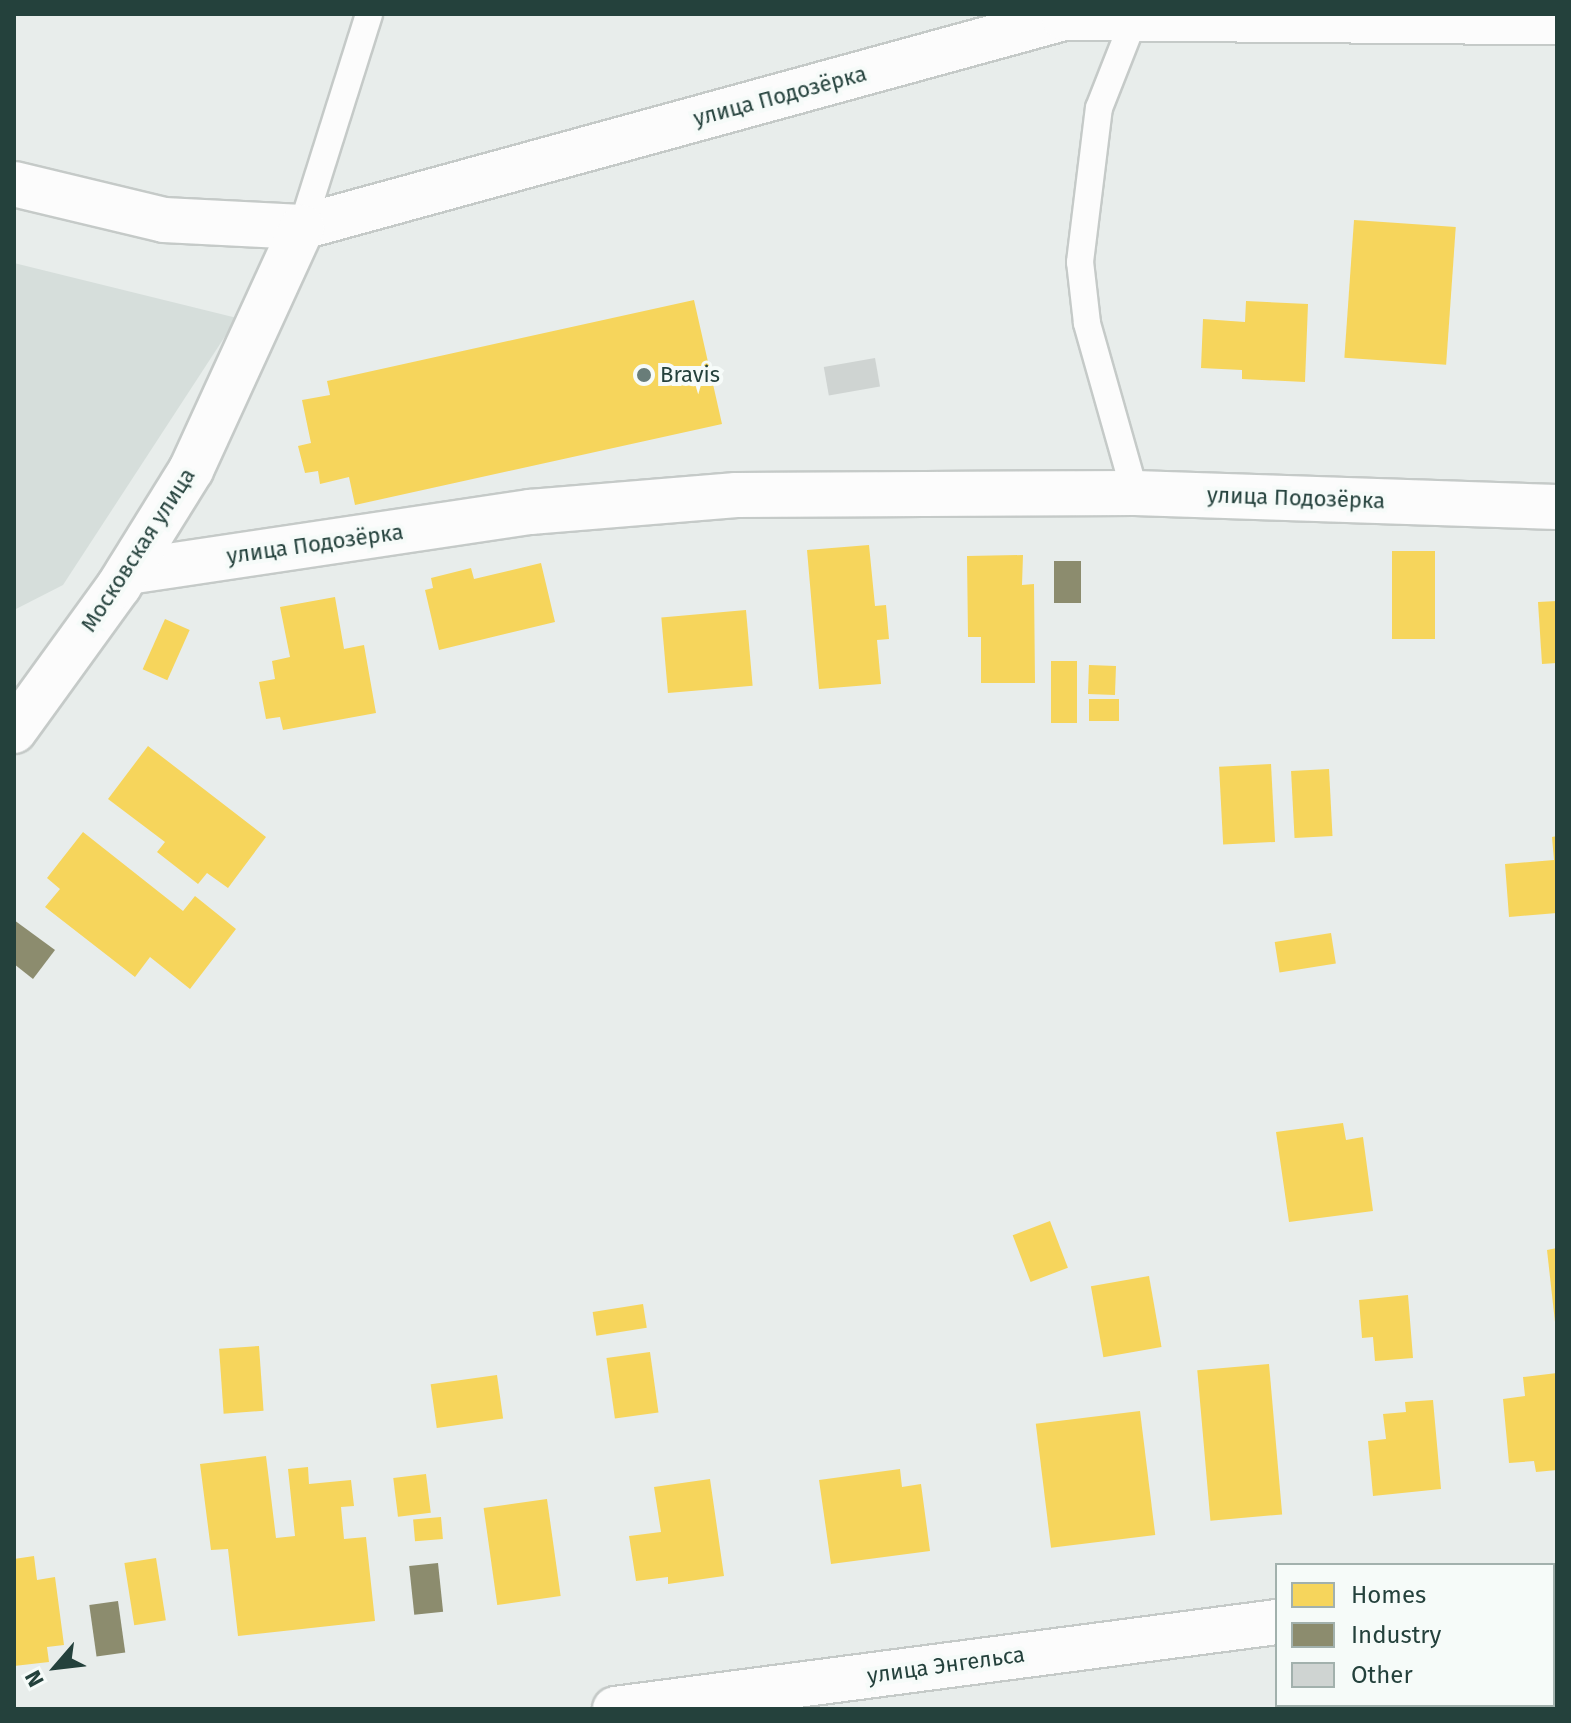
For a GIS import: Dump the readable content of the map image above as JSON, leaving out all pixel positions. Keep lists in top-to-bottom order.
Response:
{
  "streets": {
    "street": ["улица Подозёрка", "Московская улица", "улица Энгельса"]
  },
  "crossings": [
    ["улица Подозёрка", "Московская улица"]
  ],
  "places": ["Bravis"],
  "legend": ["Homes", "Industry", "Other"],
  "north": "bottom left"
}
